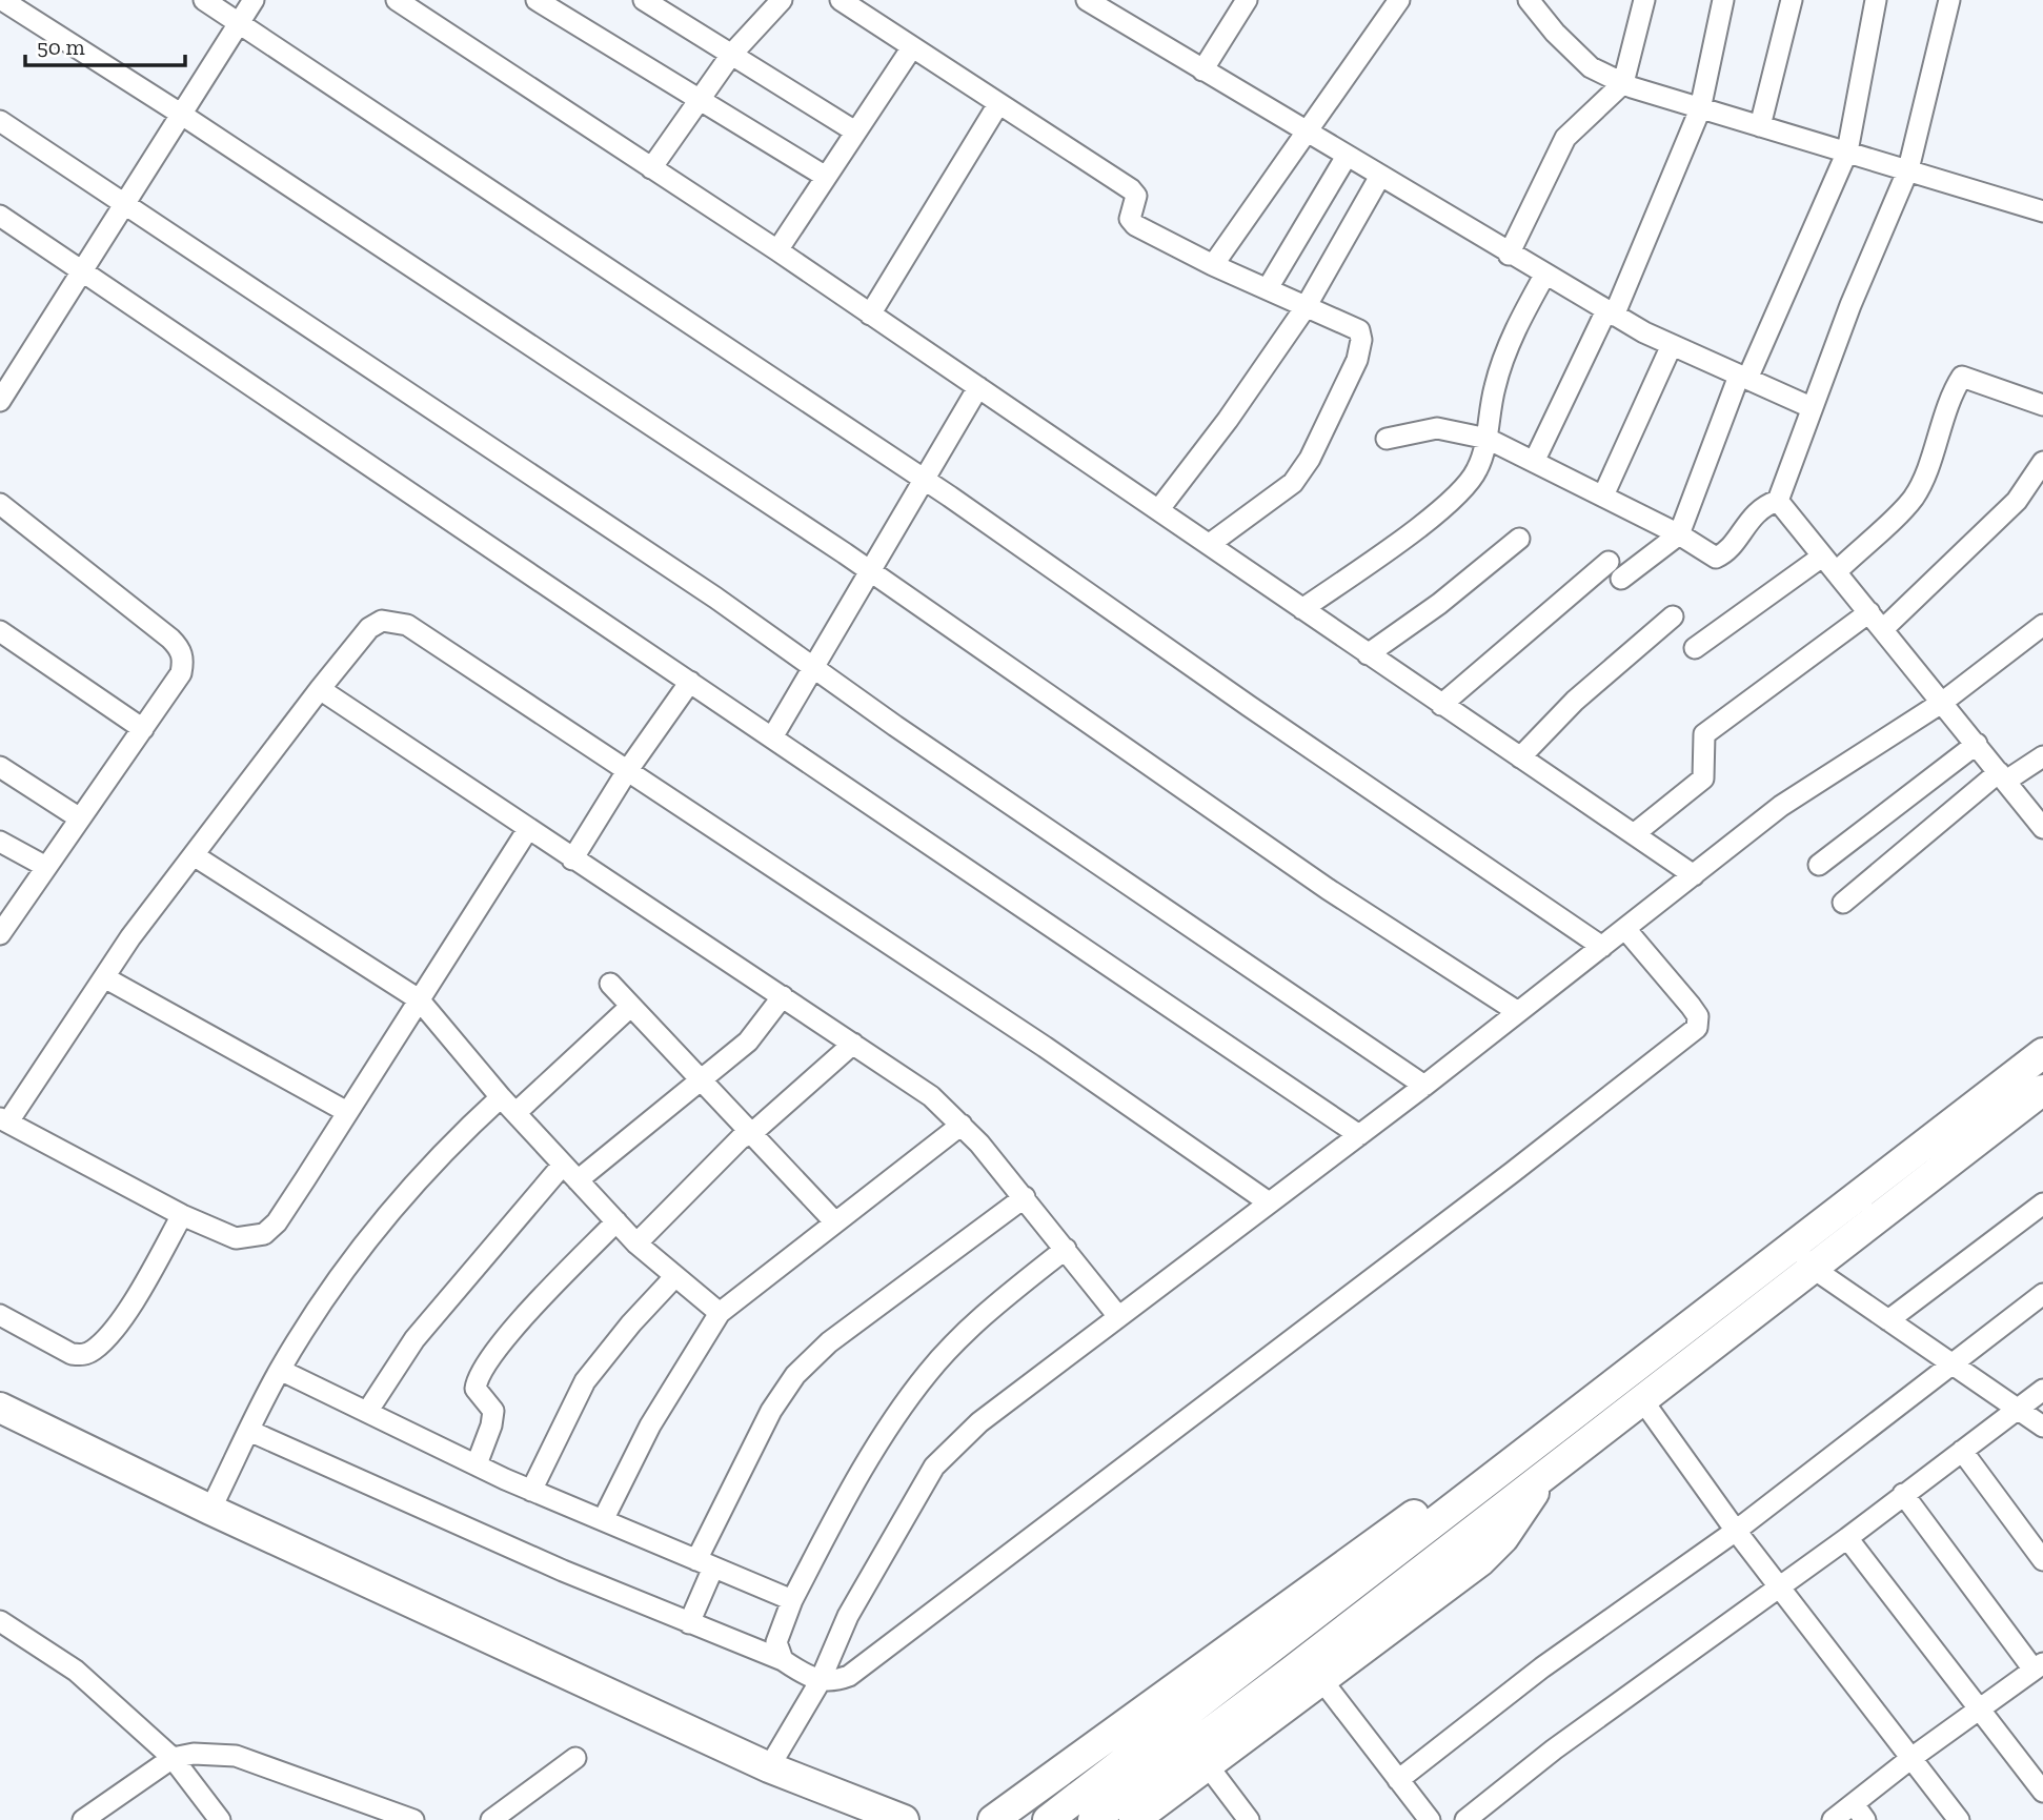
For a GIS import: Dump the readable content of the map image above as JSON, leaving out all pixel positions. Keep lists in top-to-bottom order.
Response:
{
  "scale_bar": "50 m"
}
